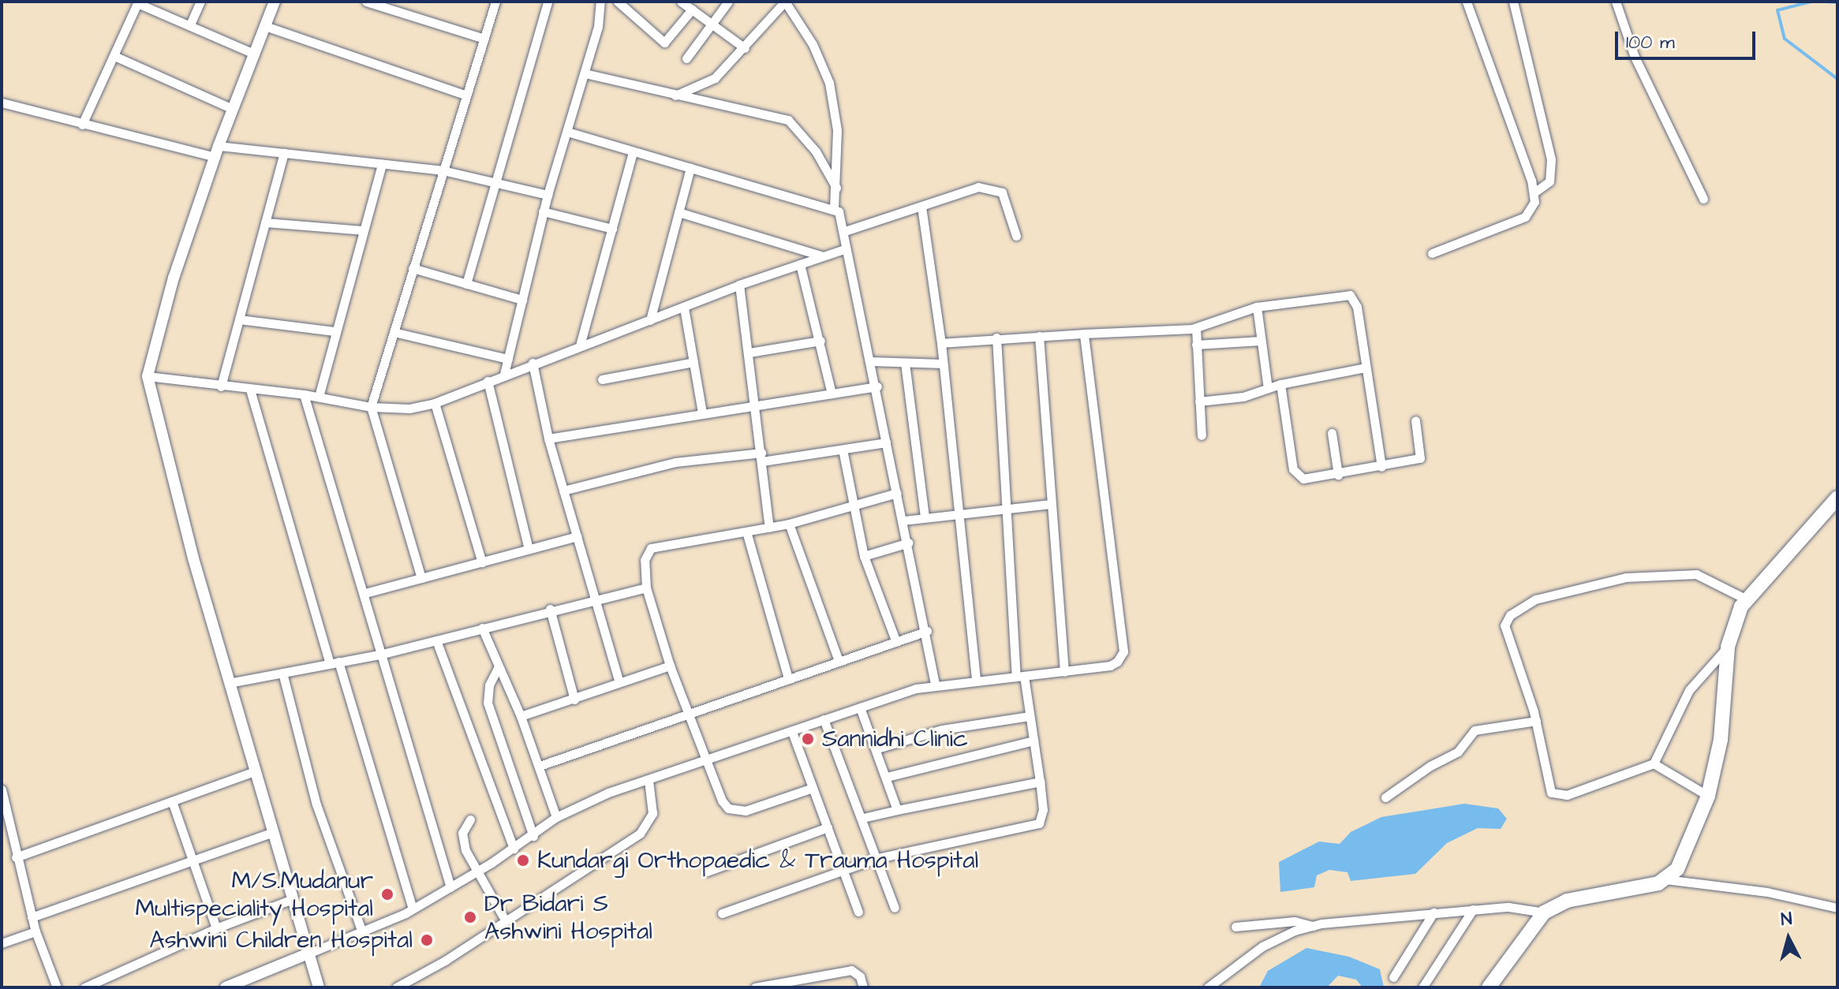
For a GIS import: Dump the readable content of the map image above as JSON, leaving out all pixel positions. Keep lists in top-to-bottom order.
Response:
{
  "places": [
    "Sannidhi Clinic",
    "Kundargi Orthopaedic & Trauma Hospital",
    "M/S.Mudanur Multispeciality Hospital",
    "Dr Bidari S Ashwini Hospital",
    "Ashwini Children Hospital"
  ],
  "scale_bar": "100 m",
  "north": "top"
}
